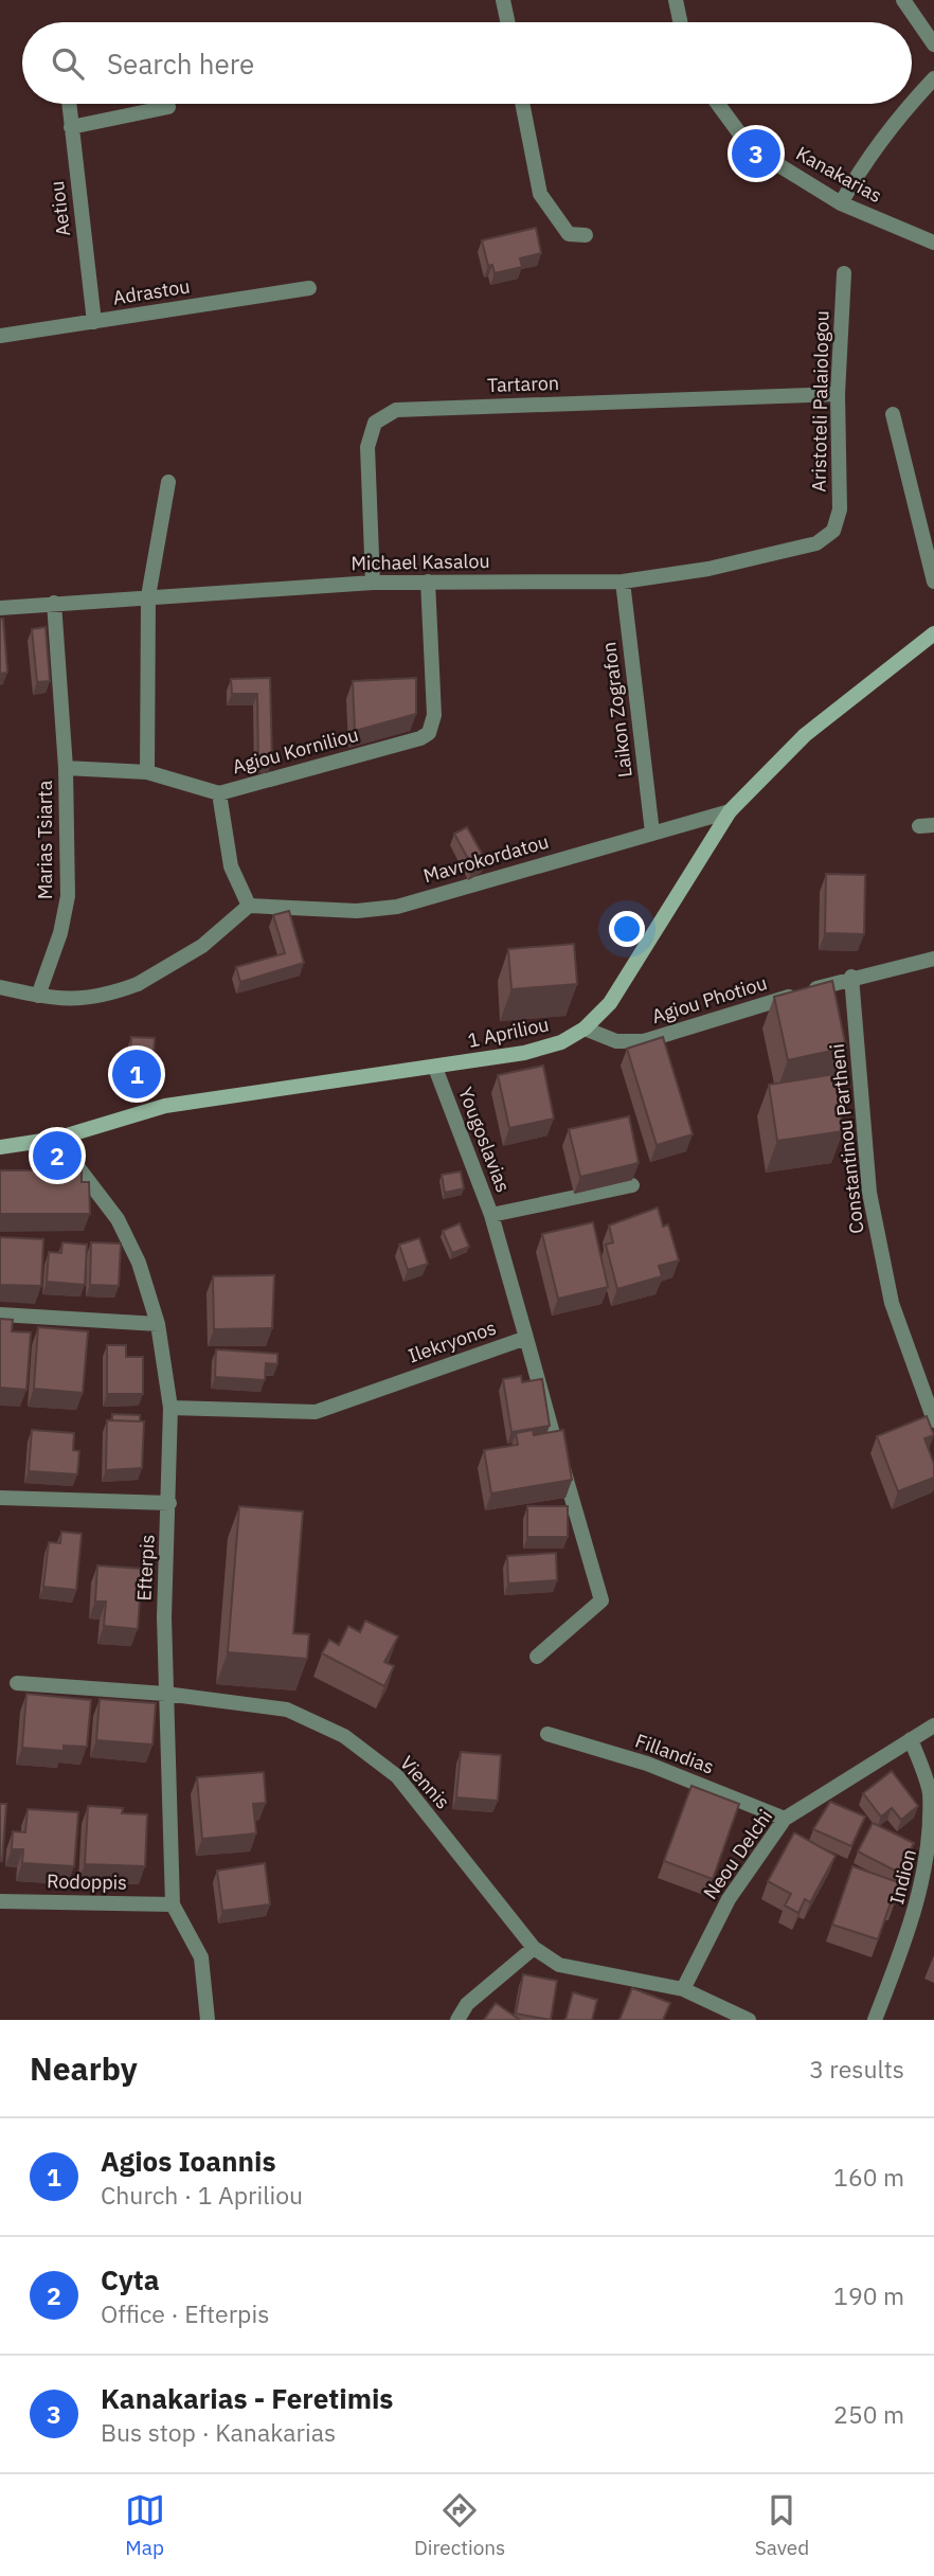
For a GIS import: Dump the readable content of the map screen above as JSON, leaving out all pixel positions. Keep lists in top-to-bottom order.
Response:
{
  "streets": {
    "main road": ["1 Apriliou"],
    "street": [
      "Kanakarias",
      "Aetiou",
      "Adrastou",
      "Tartaron",
      "Aristoteli Palaiologou",
      "Michael Kasalou",
      "Laikon Zografon",
      "Agiou Korniliou",
      "Marias Tsiarta",
      "Mavrokordatou",
      "Agiou Photiou",
      "Constantinou Partheni",
      "Yougoslavias",
      "Ilekryonos",
      "Efterpis",
      "Fillandias",
      "Viennis",
      "Neou Delchi",
      "Indion",
      "Rodoppis"
    ]
  },
  "crossings": [
    ["Aetiou", "Adrastou"],
    ["Tartaron", "Aristoteli Palaiologou"],
    ["Tartaron", "Michael Kasalou"],
    ["Aristoteli Palaiologou", "Michael Kasalou"],
    ["Michael Kasalou", "Laikon Zografon"],
    ["Michael Kasalou", "Agiou Korniliou"],
    ["Michael Kasalou", "Marias Tsiarta"],
    ["Laikon Zografon", "Mavrokordatou"],
    ["Agiou Korniliou", "Marias Tsiarta"],
    ["Mavrokordatou", "1 Apriliou"],
    ["Agiou Photiou", "1 Apriliou"],
    ["Agiou Photiou", "Constantinou Partheni"],
    ["1 Apriliou", "Yougoslavias"],
    ["1 Apriliou", "Efterpis"],
    ["Ilekryonos", "Efterpis"],
    ["Efterpis", "Viennis"],
    ["Efterpis", "Rodoppis"],
    ["Fillandias", "Neou Delchi"],
    ["Viennis", "Neou Delchi"],
    ["Neou Delchi", "Indion"]
  ],
  "page": {
    "search": "Search here",
    "pins": ["3", "1", "2"],
    "heading": ["Nearby", "3 results"],
    "list": [
      {
        "mark": "1",
        "name": "Agios Ioannis",
        "note": "Church · 1 Apriliou",
        "value": "160 m"
      },
      {
        "mark": "2",
        "name": "Cyta",
        "note": "Office · Efterpis",
        "value": "190 m"
      },
      {
        "mark": "3",
        "name": "Kanakarias - Feretimis",
        "note": "Bus stop · Kanakarias",
        "value": "250 m"
      }
    ],
    "nav": ["Map", "Directions", "Saved"]
  }
}
